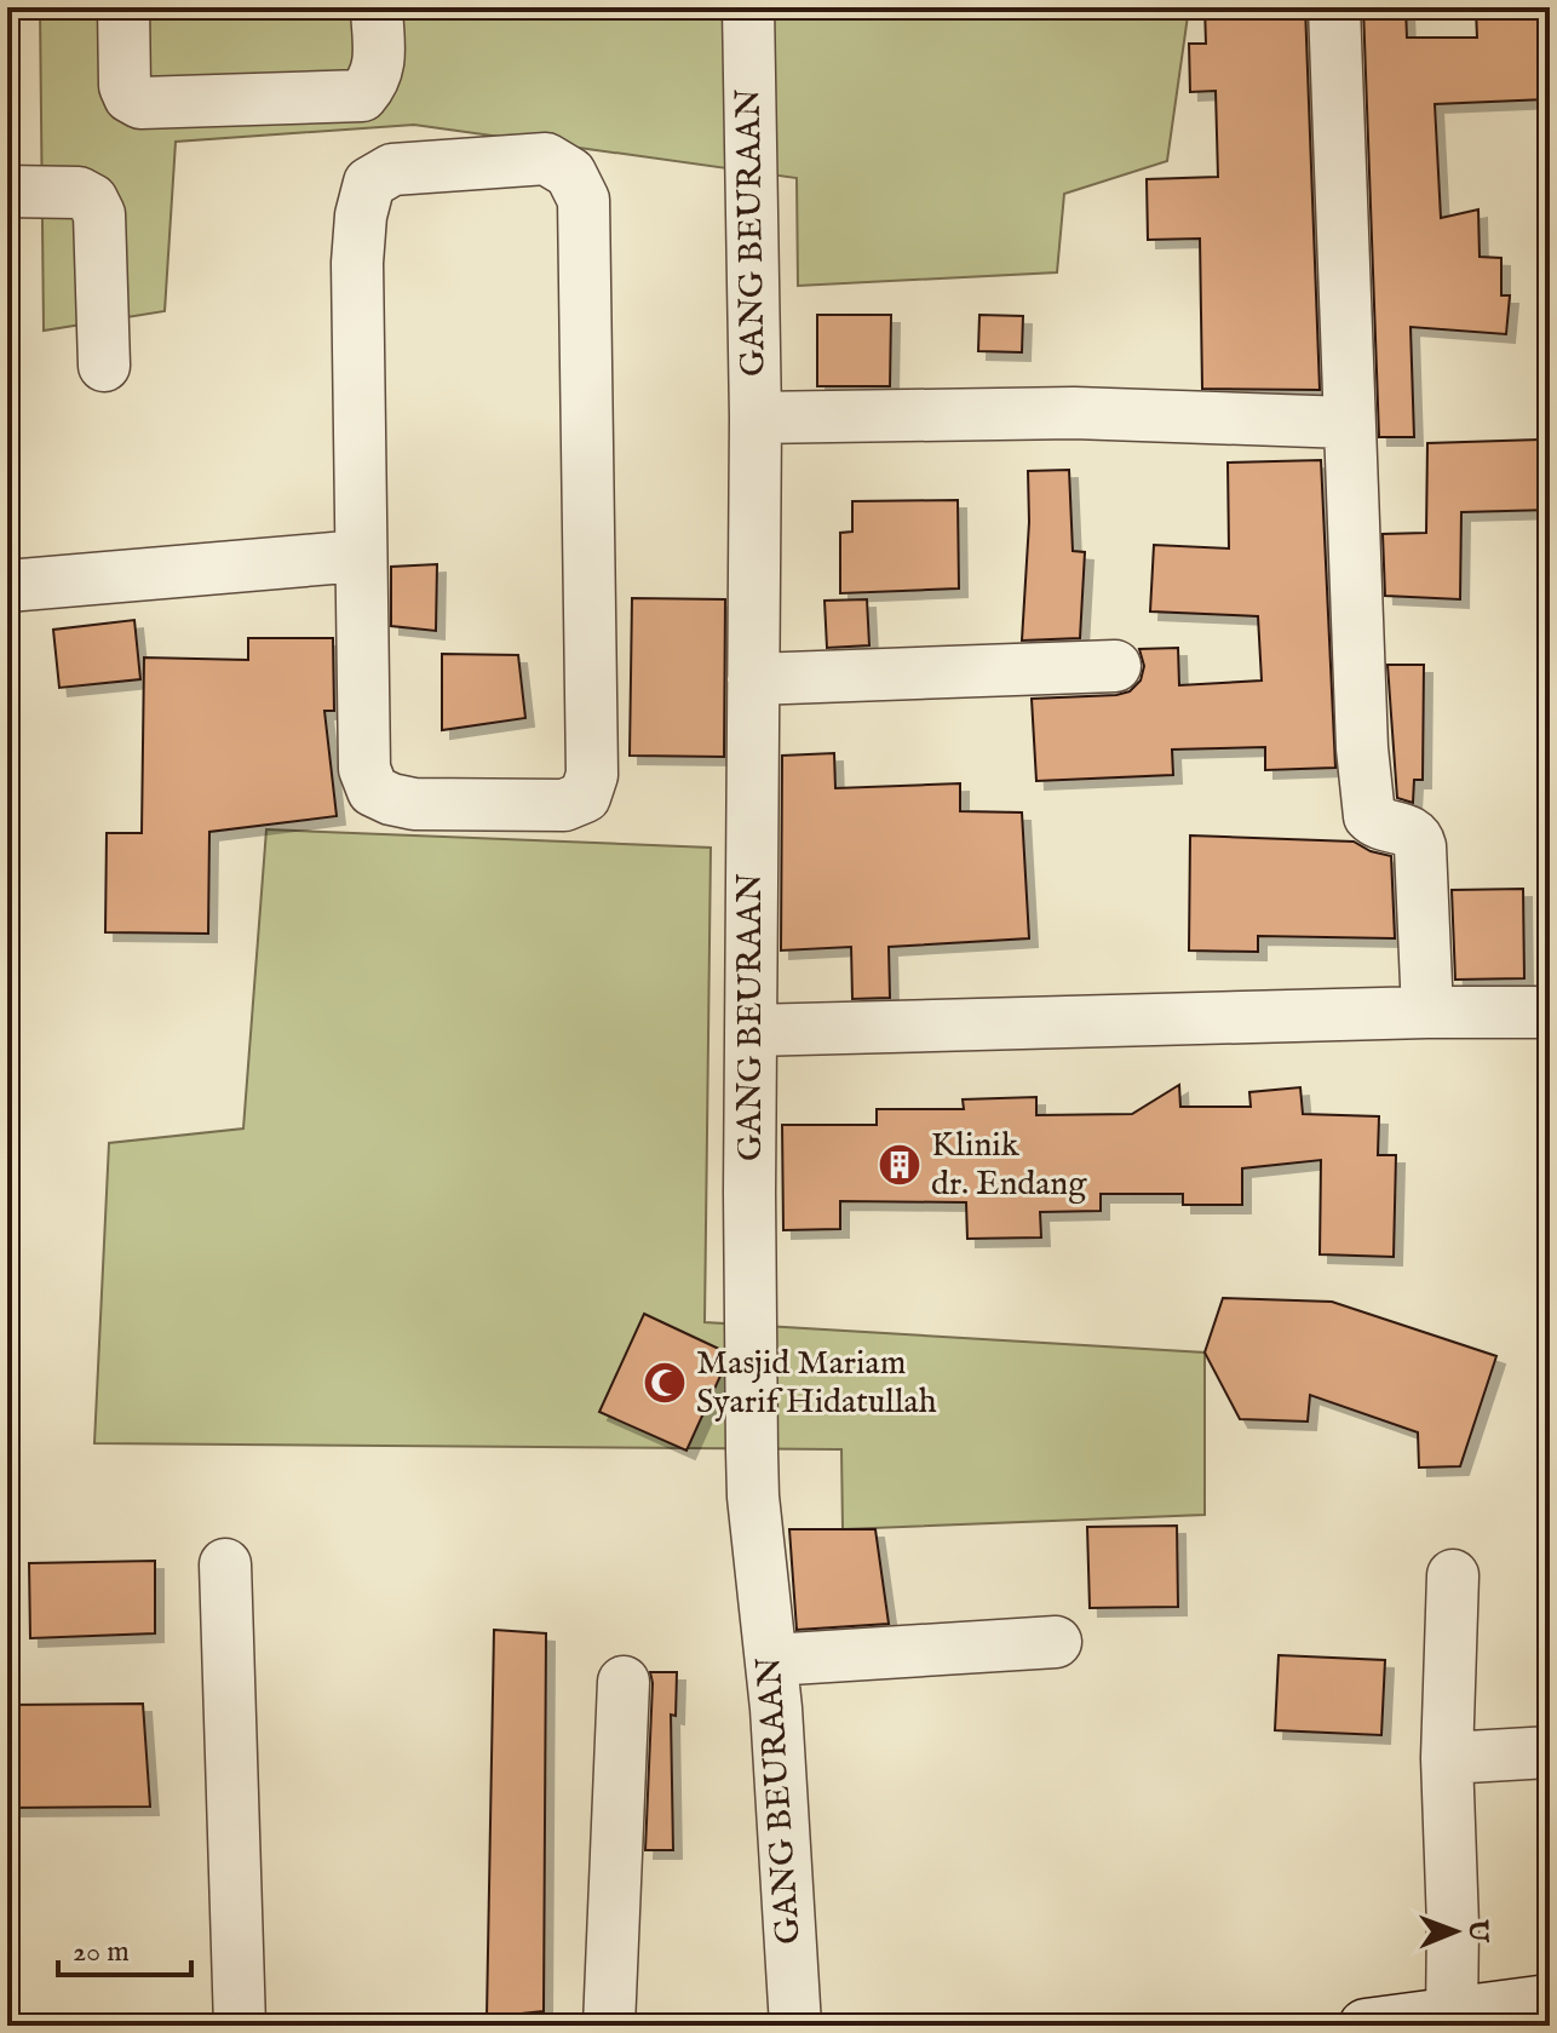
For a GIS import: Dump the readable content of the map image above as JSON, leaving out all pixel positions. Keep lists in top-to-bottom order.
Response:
{
  "streets": {
    "street": ["GANG BEURAAN"]
  },
  "places": {
    "building": ["Klinik dr. Endang"],
    "mosque": ["Masjid Mariam Syarif Hidatullah"]
  },
  "scale_bar": "20 m",
  "north": "right"
}
